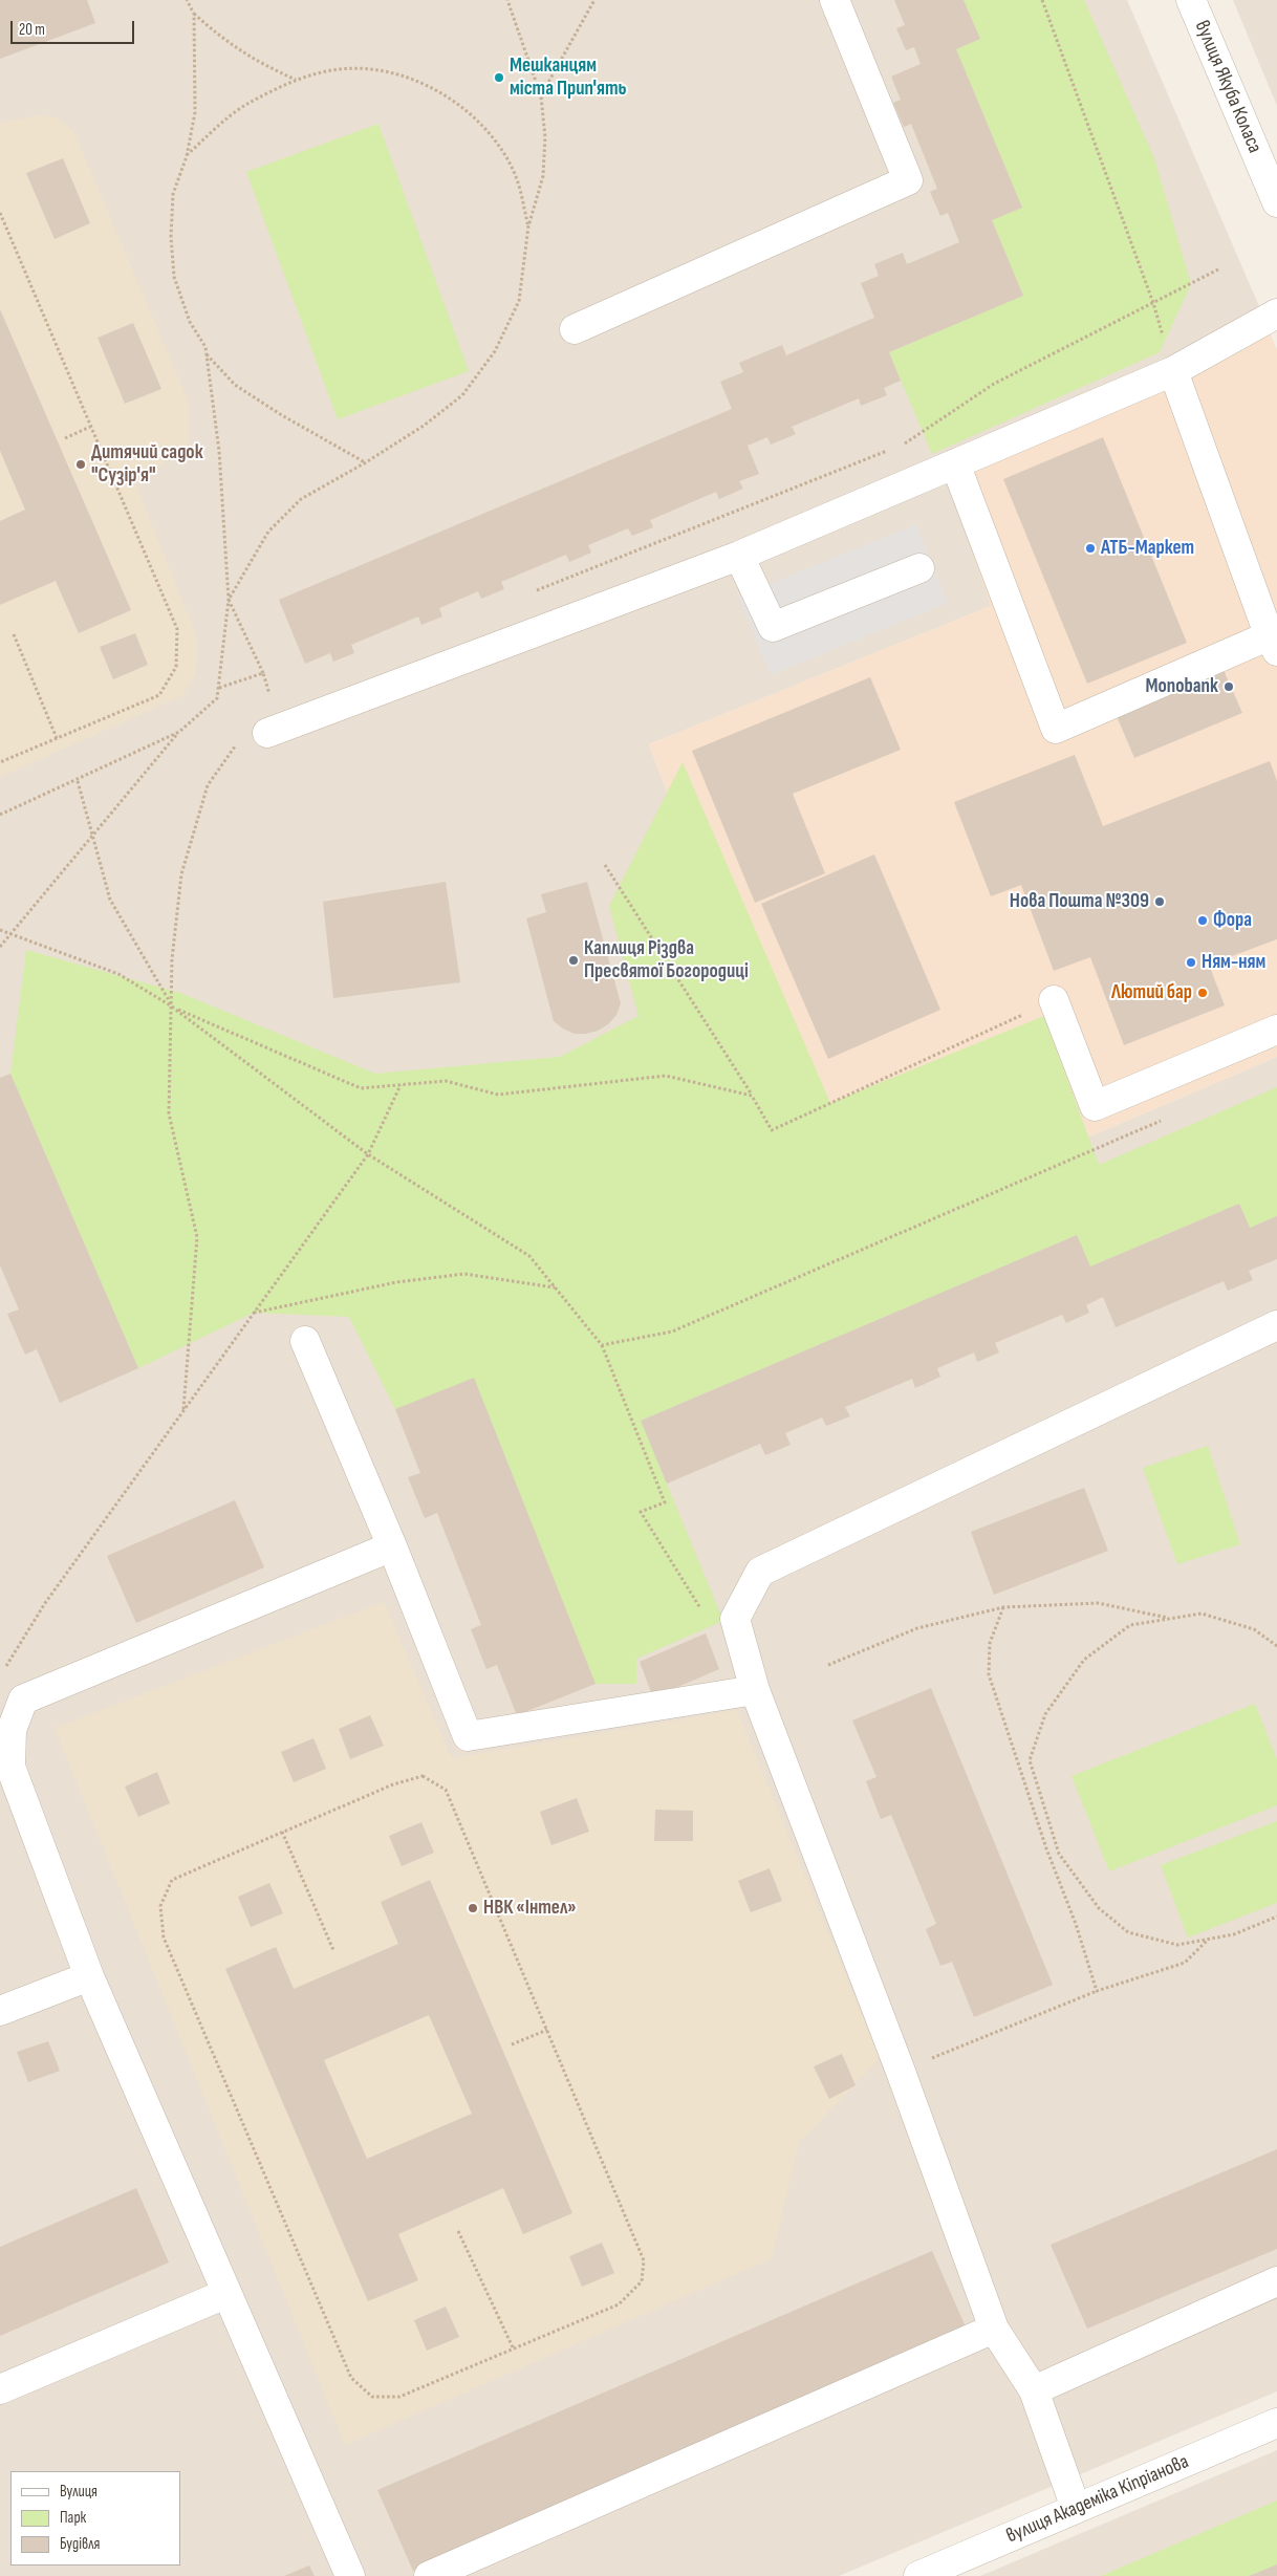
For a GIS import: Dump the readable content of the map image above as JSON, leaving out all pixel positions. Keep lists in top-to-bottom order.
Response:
{
  "streets": {
    "street": ["вулиця Якуба Коласа", "вулиця Академіка Кіпріанова"]
  },
  "places": [
    "Мешканцям міста Прип'ять",
    "Дитячий садок \"Сузір'я\"",
    "АТБ-Маркет",
    "Monobank",
    "Нова Пошта №309",
    "Фора",
    "Каплиця Різдва Пресвятої Богородиці",
    "Ням-ням",
    "Лютий бар",
    "НВК «Інтел»"
  ],
  "legend": ["Вулиця", "Парк", "Будівля"],
  "scale_bar": "20 m"
}
